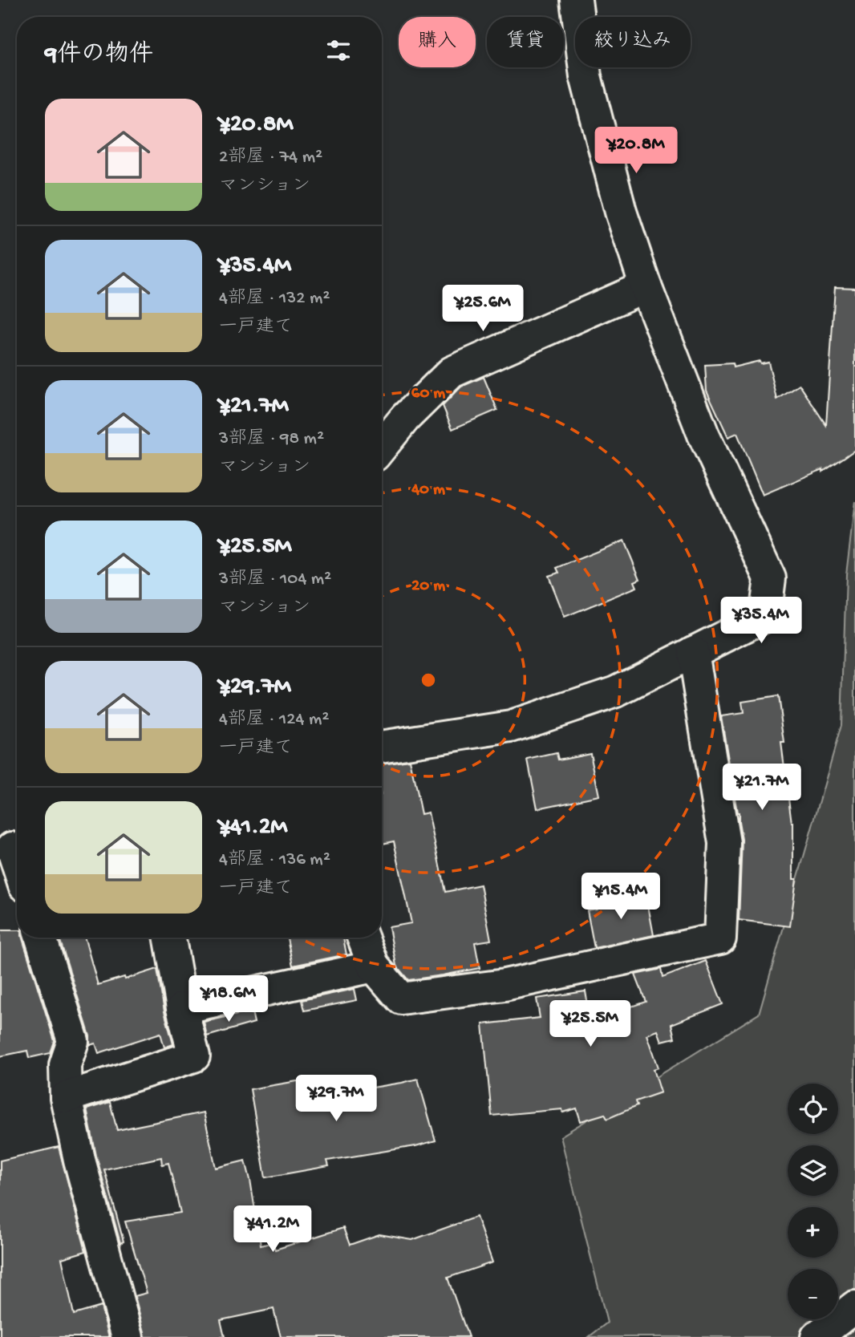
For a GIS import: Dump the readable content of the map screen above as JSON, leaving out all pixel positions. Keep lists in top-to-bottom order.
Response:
{
  "page": {
    "chip": ["購入", "賃貸", "絞り込み"],
    "heading": "9件の物件",
    "list": [
      {
        "name": "¥20.8M",
        "note": "2部屋 · 74 m² · マンション"
      },
      {
        "name": "¥35.4M",
        "note": "4部屋 · 132 m² · 一戸建て"
      },
      {
        "name": "¥21.7M",
        "note": "3部屋 · 98 m² · マンション"
      },
      {
        "name": "¥25.5M",
        "note": "3部屋 · 104 m² · マンション"
      },
      {
        "name": "¥29.7M",
        "note": "4部屋 · 124 m² · 一戸建て"
      },
      {
        "name": "¥41.2M",
        "note": "4部屋 · 136 m² · 一戸建て"
      }
    ],
    "price": [
      "¥20.8M",
      "¥25.6M",
      "¥35.4M",
      "¥21.7M",
      "¥15.4M",
      "¥18.6M",
      "¥25.5M",
      "¥29.7M",
      "¥41.2M"
    ],
    "map_buttons": ["+", "−"]
  },
  "rings": ["60 m", "40 m", "20 m"]
}
